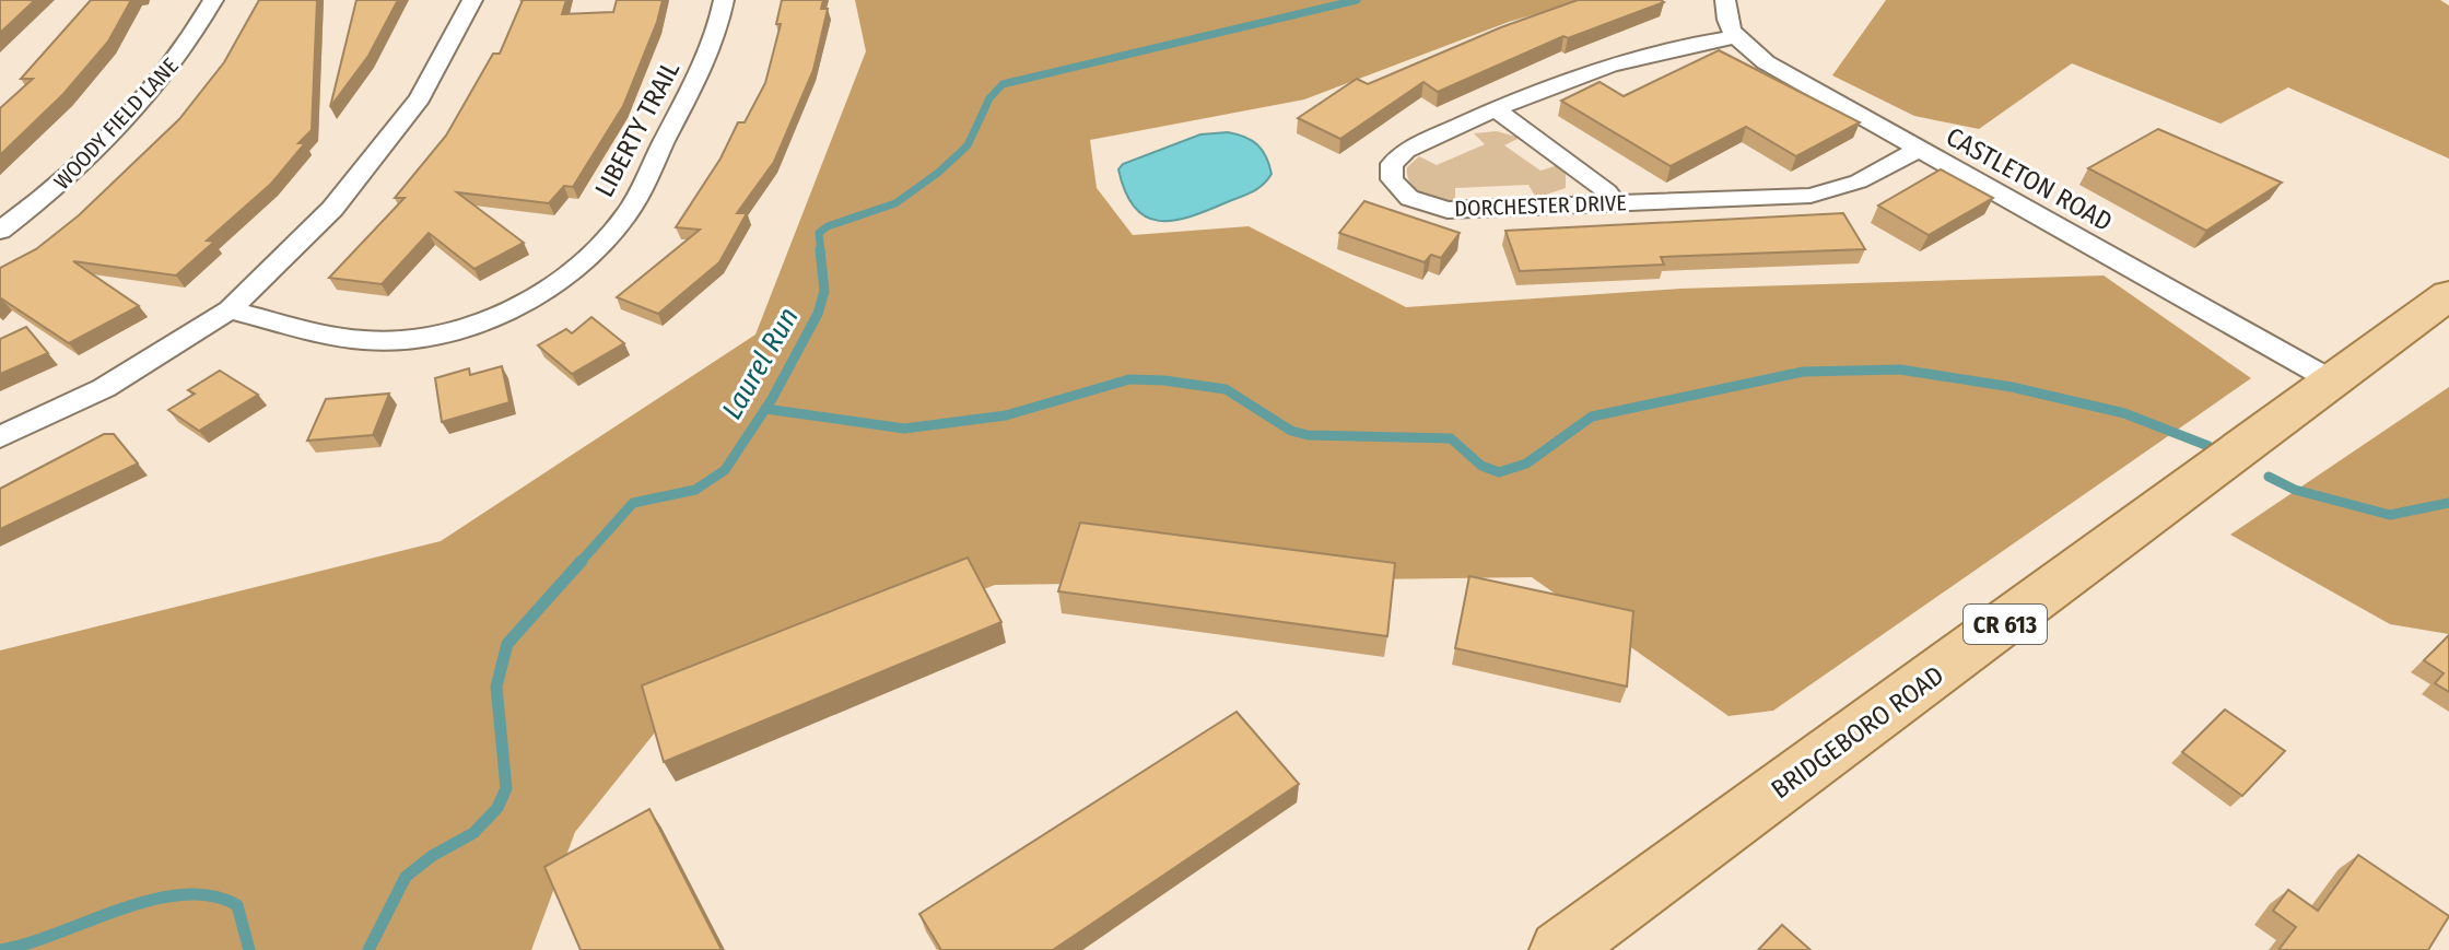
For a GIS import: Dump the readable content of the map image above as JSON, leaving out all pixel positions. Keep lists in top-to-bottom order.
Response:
{
  "streets": {
    "main road": ["CR 613", "BRIDGEBORO ROAD"],
    "street": [
      "WOODY FIELD LANE",
      "LIBERTY TRAIL",
      "CASTLETON ROAD",
      "DORCHESTER DRIVE"
    ]
  },
  "crossings": [
    ["CASTLETON ROAD", "DORCHESTER DRIVE"],
    ["CASTLETON ROAD", "BRIDGEBORO ROAD"]
  ],
  "water": ["Laurel Run"]
}
